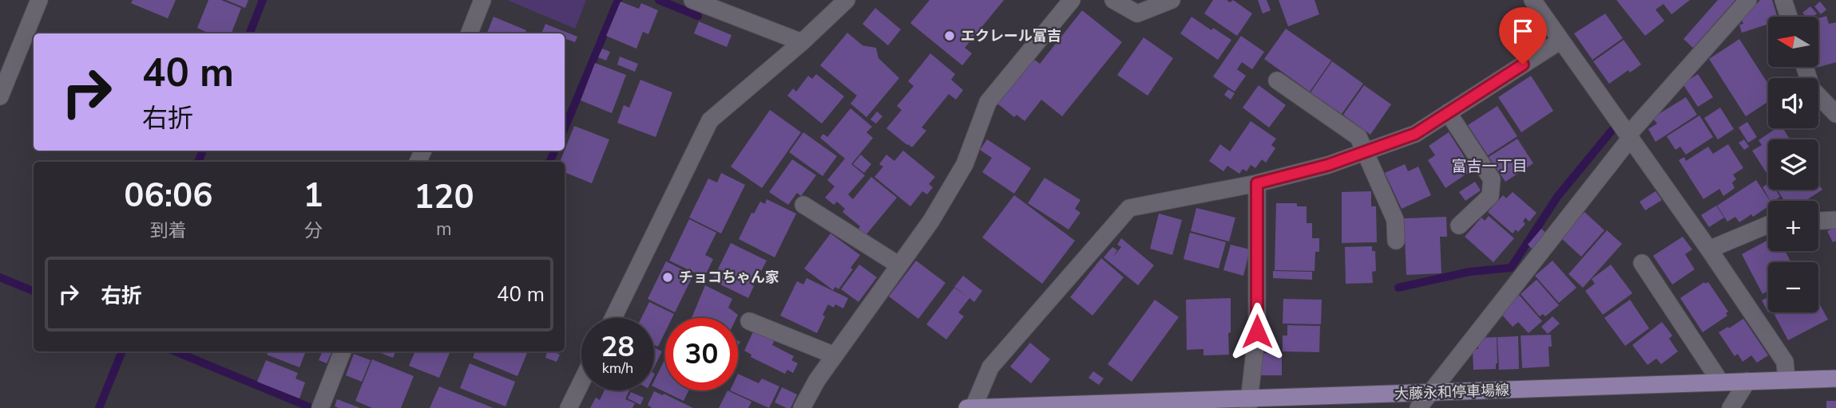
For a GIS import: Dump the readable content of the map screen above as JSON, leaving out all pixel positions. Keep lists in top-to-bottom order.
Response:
{
  "streets": {
    "main road": ["大藤永和停車場線"]
  },
  "districts": ["富吉一丁目"],
  "places": ["エクレール富吉", "チョコちゃん家"],
  "north": "left",
  "page": {
    "map_buttons": ["+", "−"],
    "turn": ["40 m", "右折"],
    "eta": [
      "06:06",
      "到着",
      "1",
      "分",
      "120",
      "m"
    ],
    "list": [
      {
        "name": "右折",
        "value": "40 m"
      }
    ],
    "speed": "28 km/h",
    "limit": "30"
  }
}
